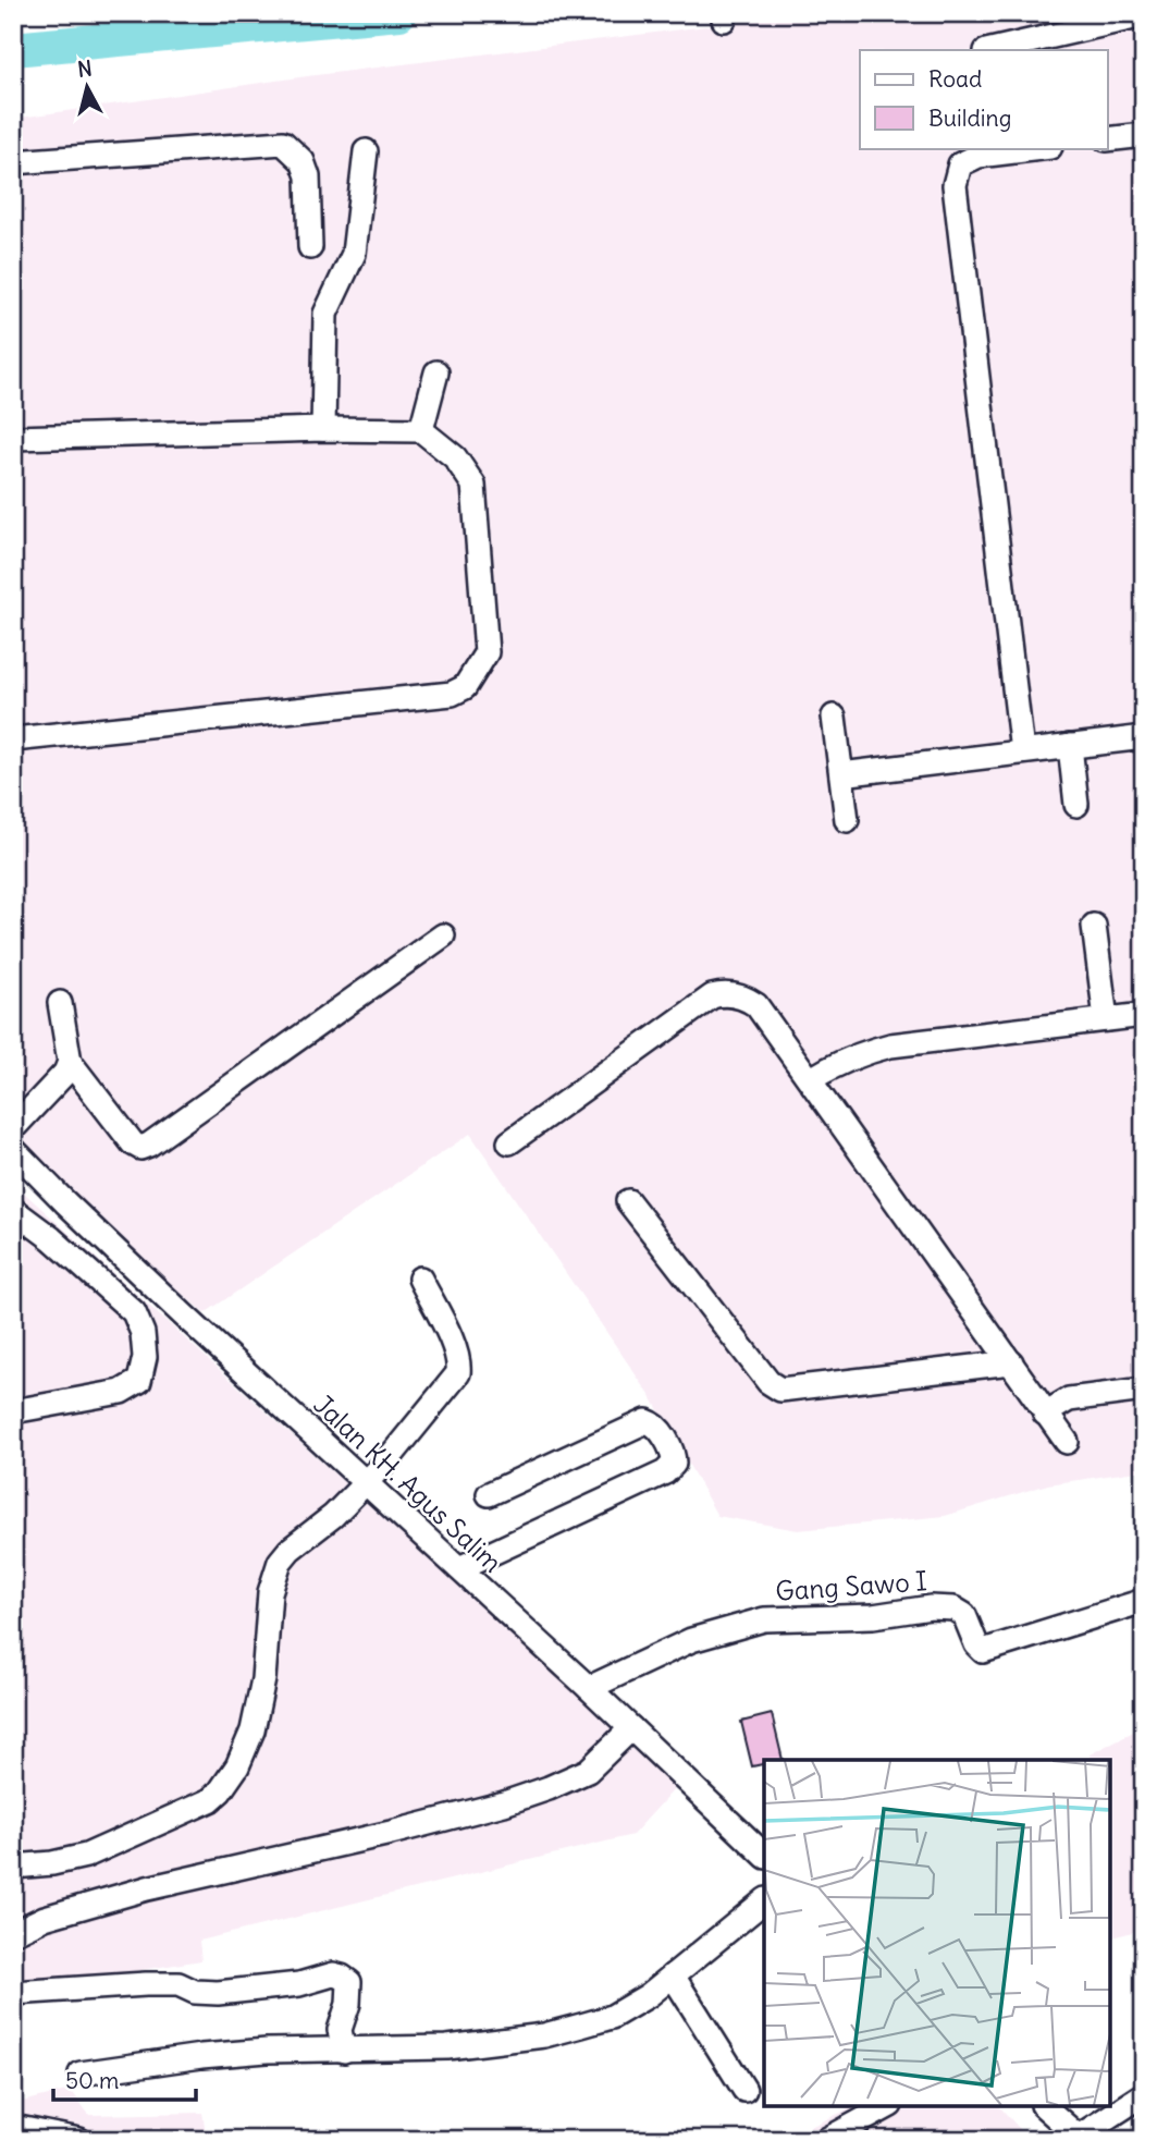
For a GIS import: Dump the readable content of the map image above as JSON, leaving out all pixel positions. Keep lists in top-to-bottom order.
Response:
{
  "streets": {
    "street": ["Jalan KH. Agus Salim", "Gang Sawo I"]
  },
  "crossings": [
    ["Jalan KH. Agus Salim", "Gang Sawo I"]
  ],
  "legend": ["Road", "Building"],
  "scale_bar": "50 m",
  "north": "top"
}
